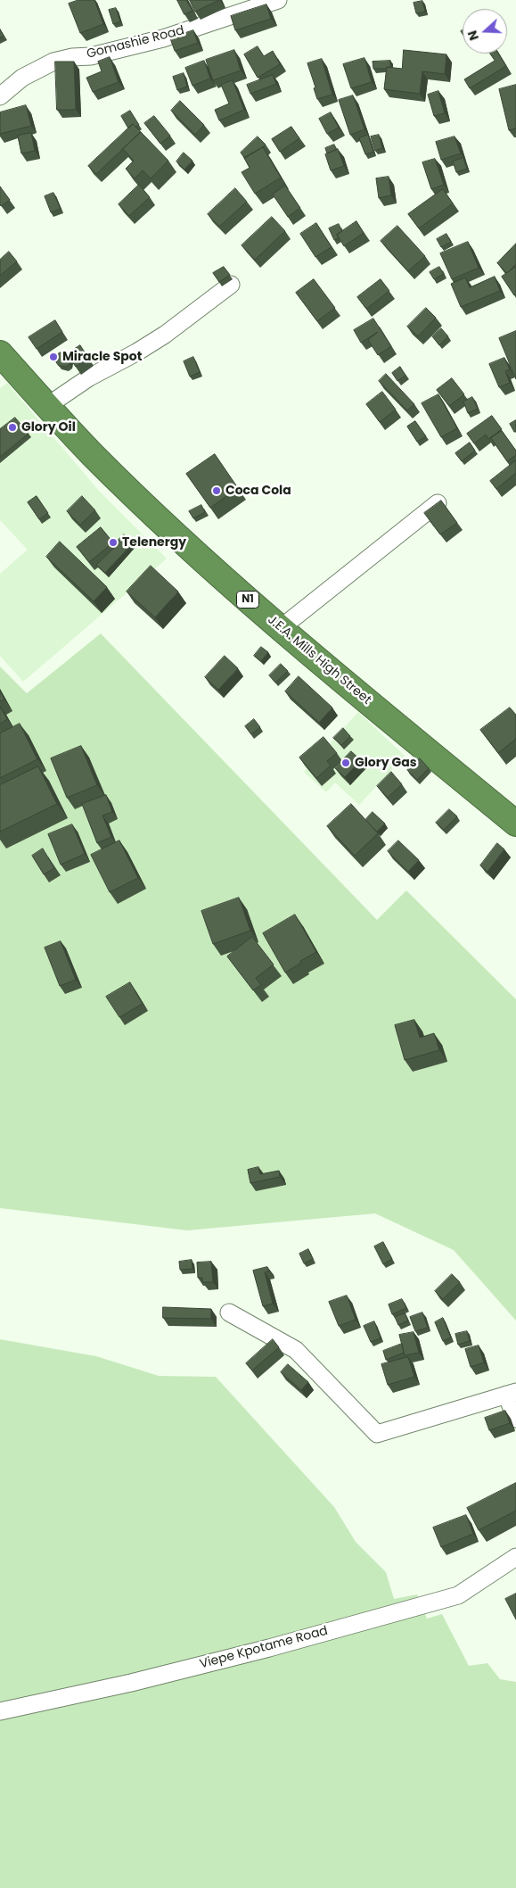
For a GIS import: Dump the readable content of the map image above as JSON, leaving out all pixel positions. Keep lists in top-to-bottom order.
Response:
{
  "streets": {
    "highway": ["N1", "J.E.A. Mills High Street"],
    "street": ["Gomashie Road", "Viepe Kpotame Road"]
  },
  "places": [
    "Miracle Spot",
    "Glory Oil",
    "Coca Cola",
    "Telenergy",
    "Glory Gas"
  ],
  "north": "left"
}
